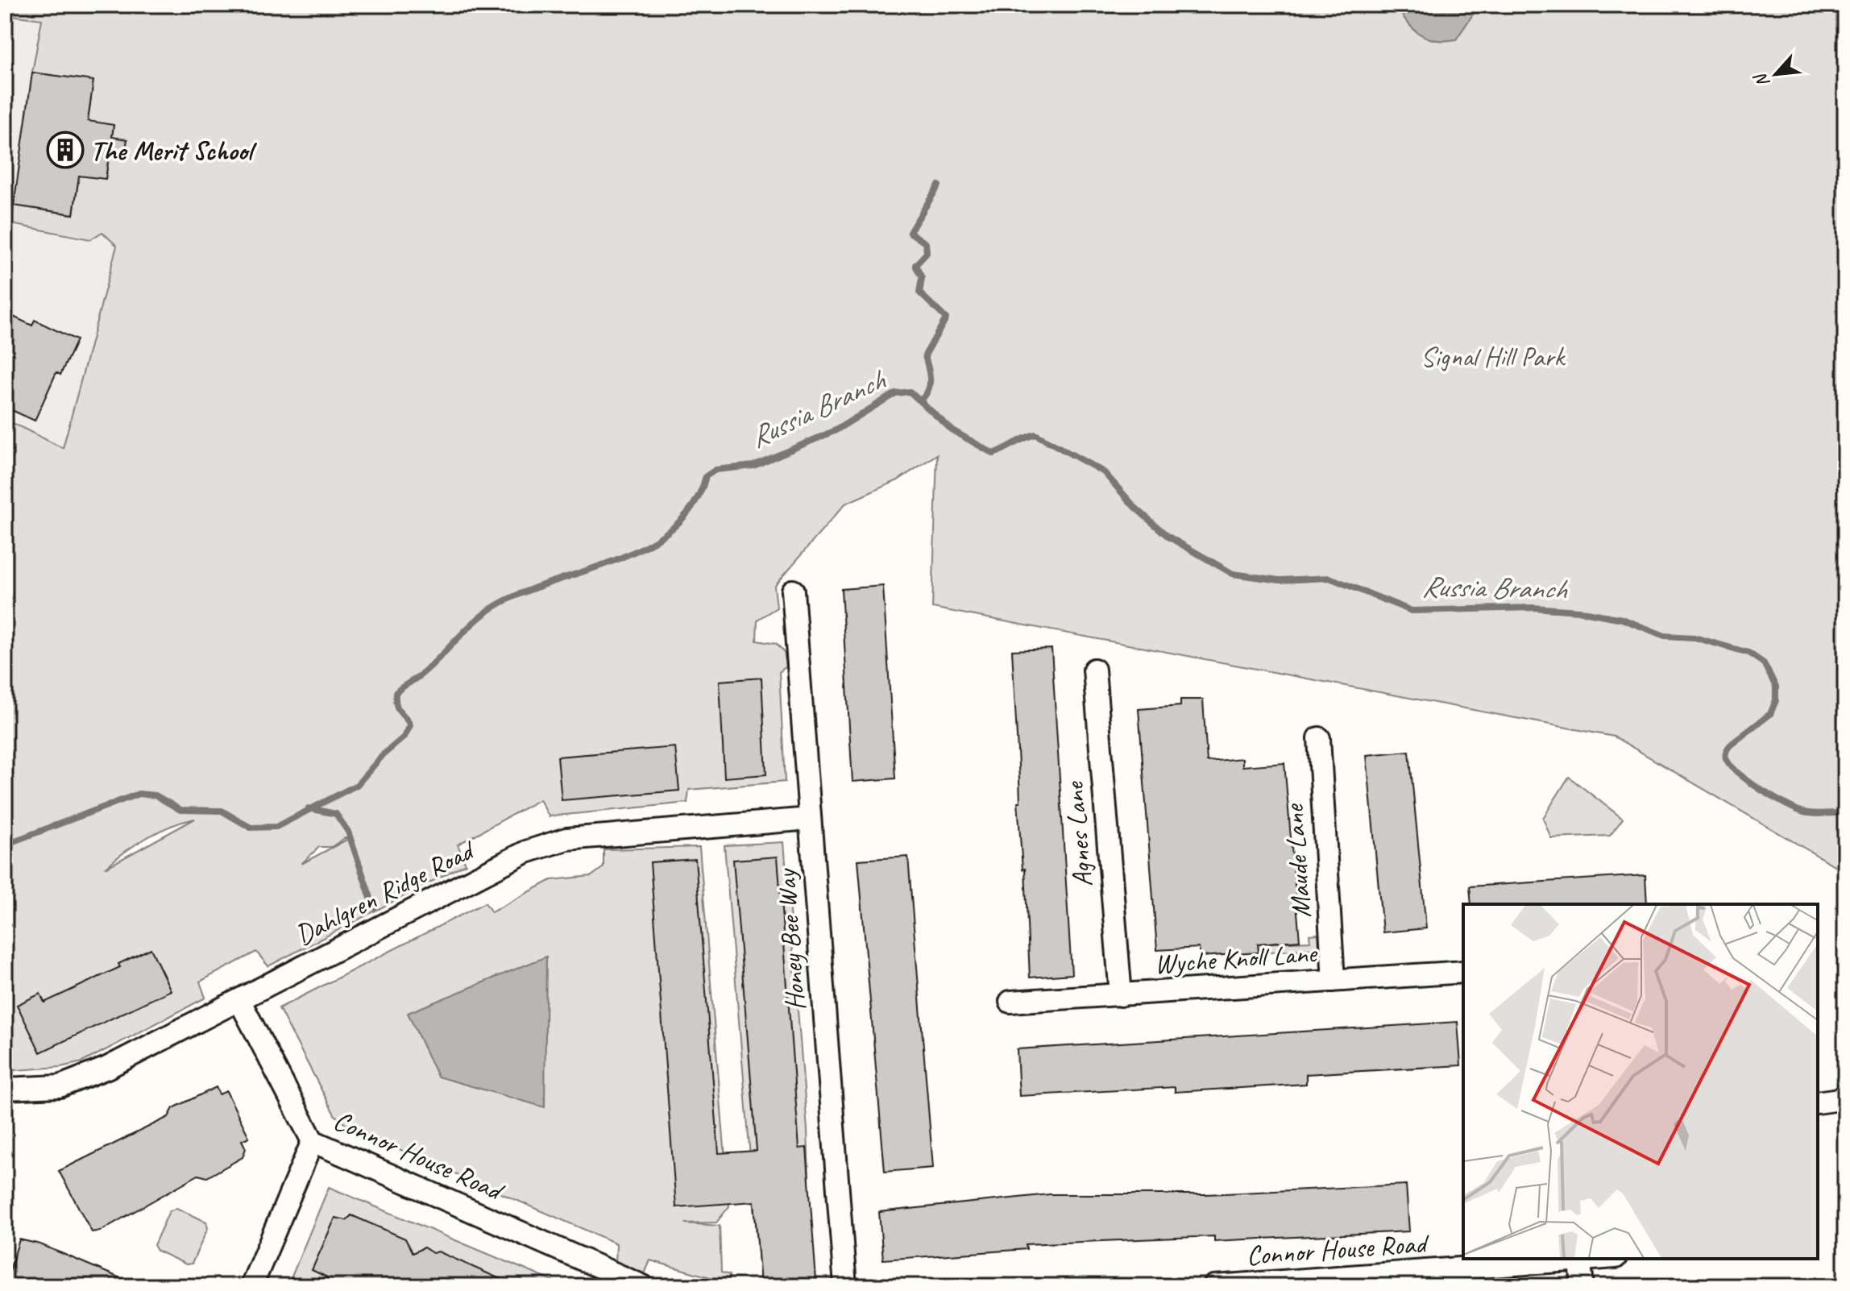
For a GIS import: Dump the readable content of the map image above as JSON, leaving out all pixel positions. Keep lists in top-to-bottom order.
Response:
{
  "streets": {
    "street": [
      "Agnes Lane",
      "Maude Lane",
      "Dahlgren Ridge Road",
      "Honey Bee Way",
      "Wyche Knoll Lane",
      "Connor House Road"
    ]
  },
  "crossings": [
    ["Agnes Lane", "Wyche Knoll Lane"],
    ["Maude Lane", "Wyche Knoll Lane"],
    ["Dahlgren Ridge Road", "Honey Bee Way"],
    ["Dahlgren Ridge Road", "Connor House Road"]
  ],
  "water": ["Russia Branch"],
  "parks": ["Signal Hill Park"],
  "places": {
    "building": ["The Merit School"]
  },
  "north": "bottom left"
}
